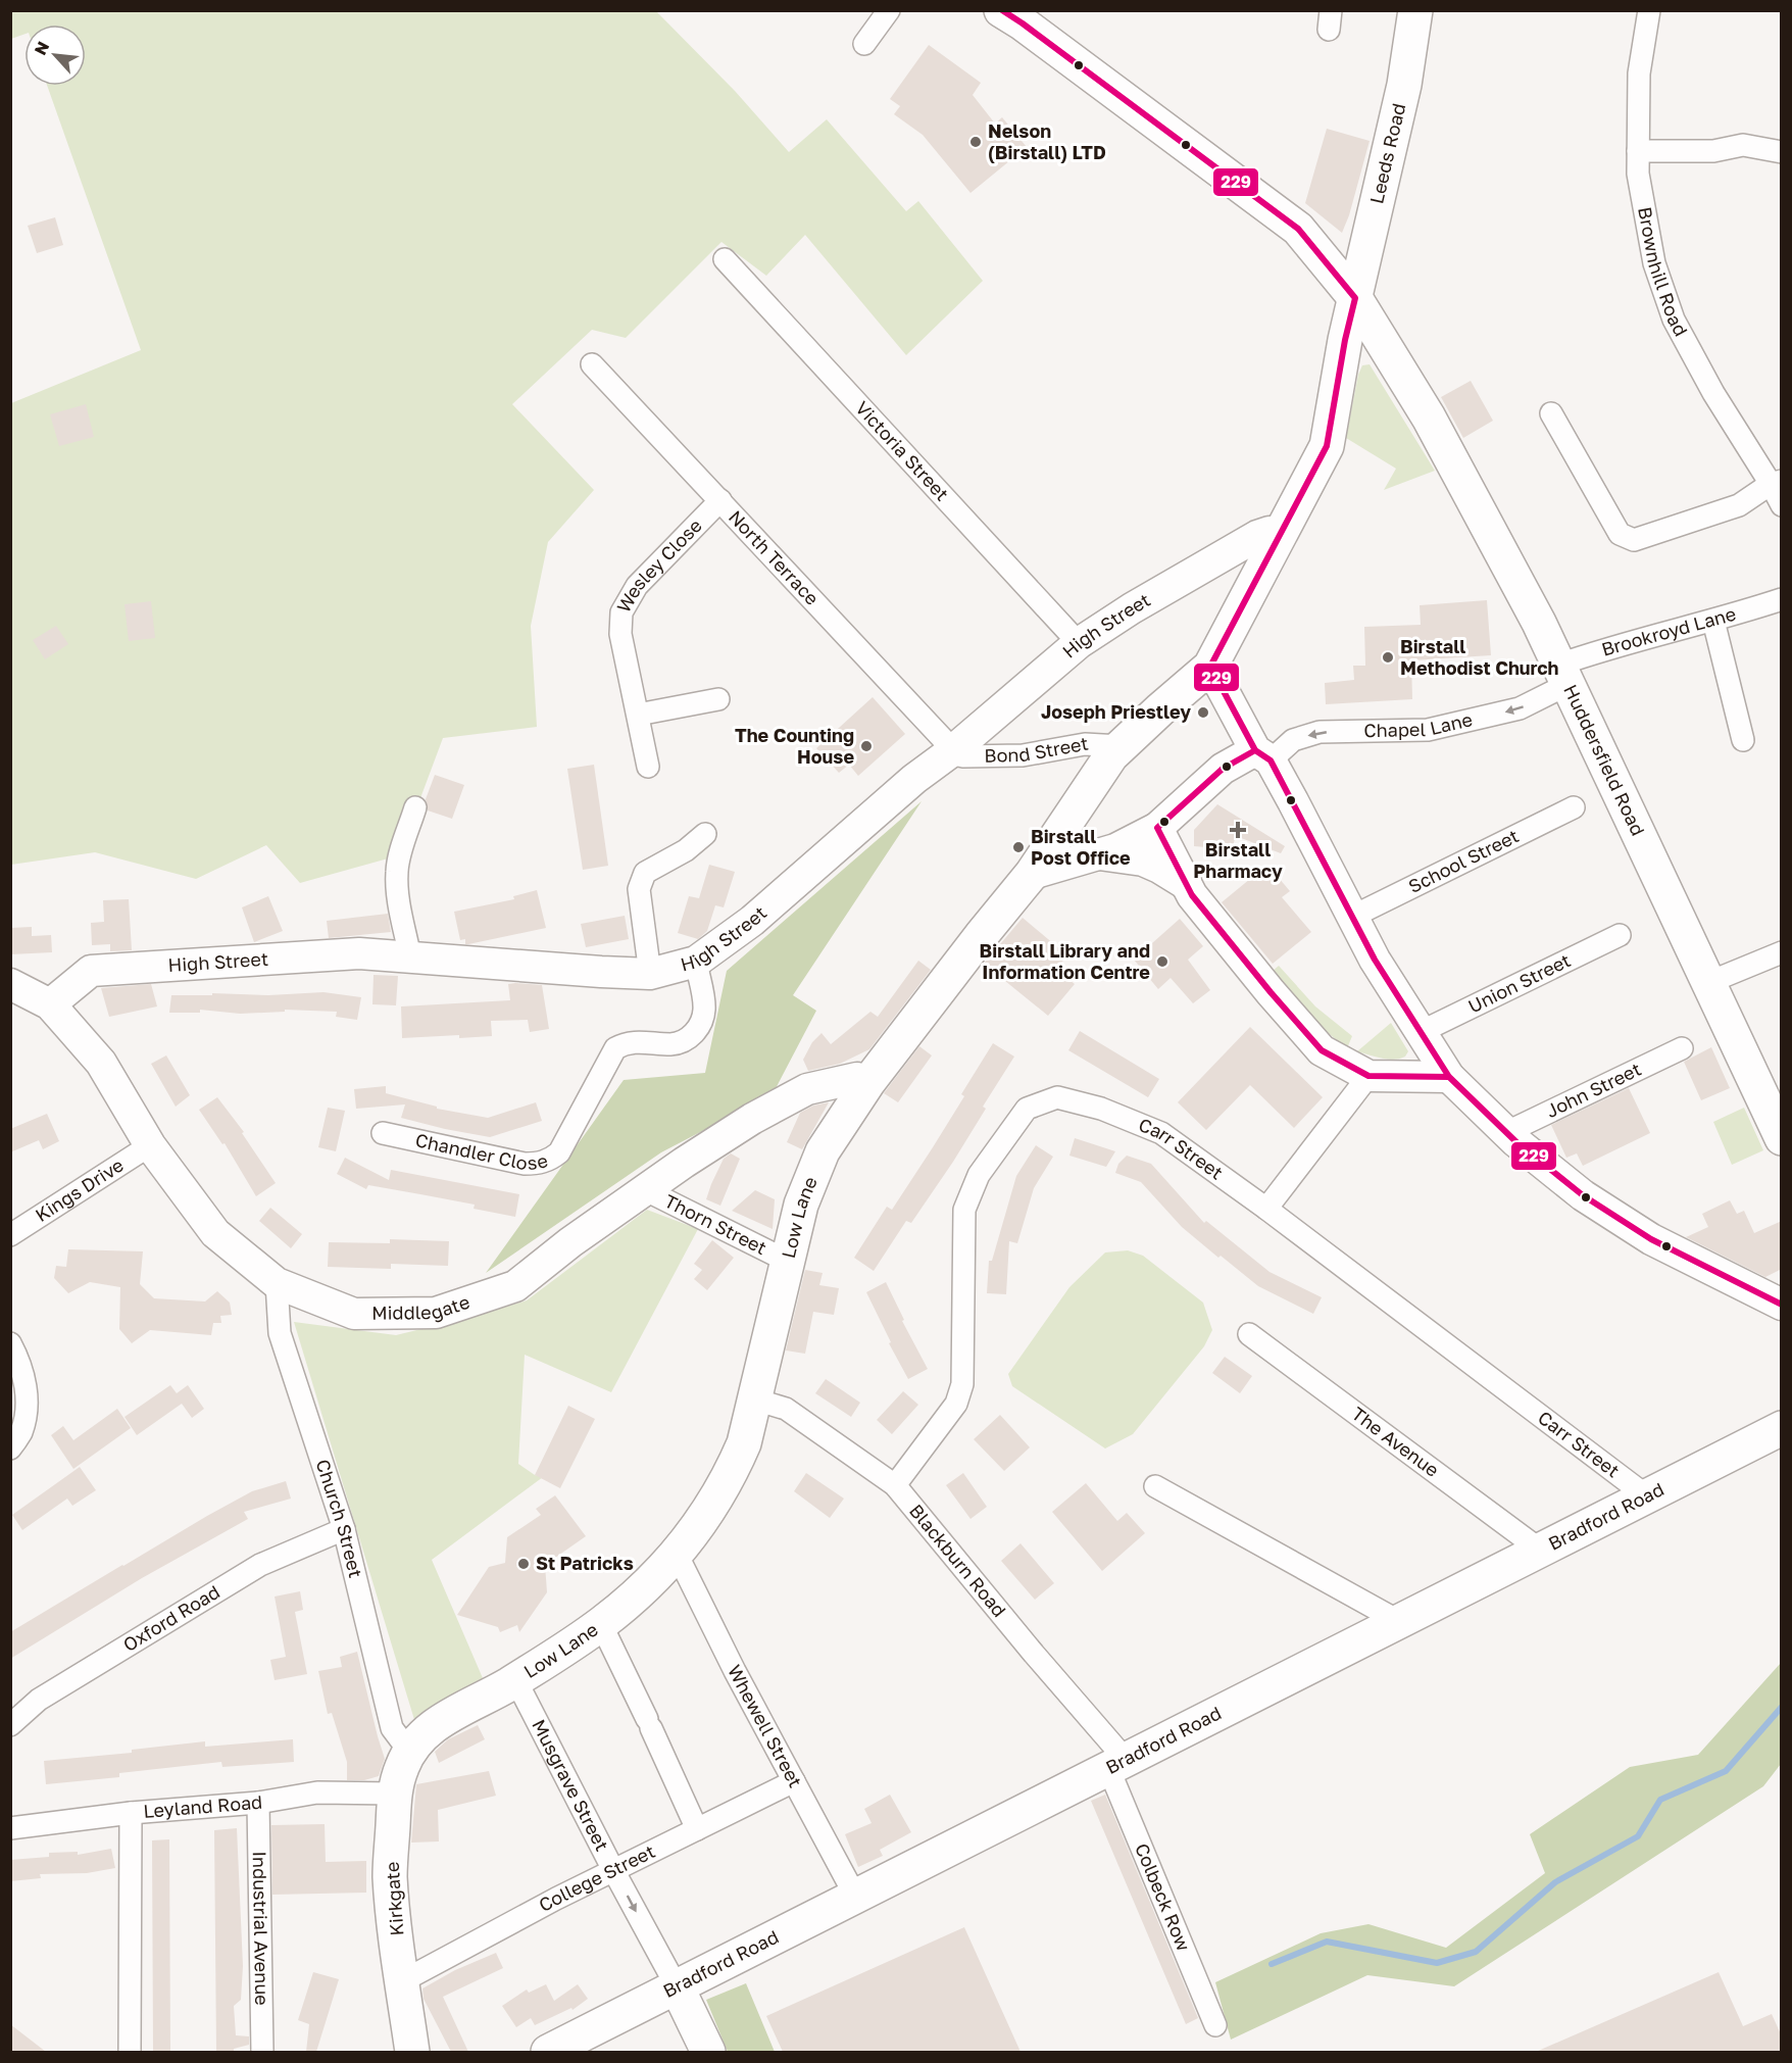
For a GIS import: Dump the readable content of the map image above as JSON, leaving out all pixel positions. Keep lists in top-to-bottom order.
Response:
{
  "streets": {
    "main road": [
      "Leeds Road",
      "Huddersfield Road",
      "Low Lane",
      "Bradford Road",
      "Kirkgate"
    ],
    "street": [
      "Brownhill Road",
      "Victoria Street",
      "North Terrace",
      "Wesley Close",
      "High Street",
      "Brookroyd Lane",
      "Chapel Lane",
      "Bond Street",
      "School Street",
      "Union Street",
      "John Street",
      "Chandler Close",
      "Carr Street",
      "Kings Drive",
      "Thorn Street",
      "Middlegate",
      "The Avenue",
      "Church Street",
      "Blackburn Road",
      "Oxford Road",
      "Whewell Street",
      "Musgrave Street",
      "Leyland Road",
      "College Street",
      "Colbeck Row",
      "Industrial Avenue"
    ]
  },
  "crossings": [
    ["Leeds Road", "High Street"],
    ["Leeds Road", "Huddersfield Road"],
    ["Leeds Road", "Low Lane"],
    ["Victoria Street", "High Street"],
    ["North Terrace", "Wesley Close"],
    ["North Terrace", "High Street"],
    ["North Terrace", "Bond Street"],
    ["High Street", "Bond Street"],
    ["High Street", "Chandler Close"],
    ["High Street", "Middlegate"],
    ["Brookroyd Lane", "Chapel Lane"],
    ["Brookroyd Lane", "Huddersfield Road"],
    ["Chapel Lane", "Huddersfield Road"],
    ["Chapel Lane", "Low Lane"],
    ["Bond Street", "Low Lane"],
    ["Carr Street", "Bradford Road"],
    ["Carr Street", "Blackburn Road"],
    ["Kings Drive", "Middlegate"],
    ["Low Lane", "Thorn Street"],
    ["Low Lane", "Middlegate"],
    ["Low Lane", "Church Street"],
    ["Low Lane", "Blackburn Road"],
    ["Low Lane", "Whewell Street"],
    ["Low Lane", "Musgrave Street"],
    ["Low Lane", "Kirkgate"],
    ["Thorn Street", "Middlegate"],
    ["Middlegate", "Church Street"],
    ["The Avenue", "Bradford Road"],
    ["Bradford Road", "Blackburn Road"],
    ["Bradford Road", "Whewell Street"],
    ["Bradford Road", "Musgrave Street"],
    ["Bradford Road", "Colbeck Row"],
    ["Church Street", "Oxford Road"],
    ["Church Street", "Kirkgate"],
    ["Blackburn Road", "Colbeck Row"],
    ["Whewell Street", "College Street"],
    ["Musgrave Street", "College Street"],
    ["Leyland Road", "Kirkgate"],
    ["Leyland Road", "Industrial Avenue"],
    ["College Street", "Kirkgate"]
  ],
  "one_way": ["Chapel Lane", "Musgrave Street"],
  "places": {
    "other": [
      "Nelson (Birstall) LTD",
      "Birstall Methodist Church",
      "Joseph Priestley",
      "The Counting House",
      "Birstall Post Office",
      "Birstall Library and Information Centre",
      "St Patricks"
    ],
    "health": ["Birstall Pharmacy"]
  },
  "lines": ["transit line 229"],
  "north": "top left"
}
